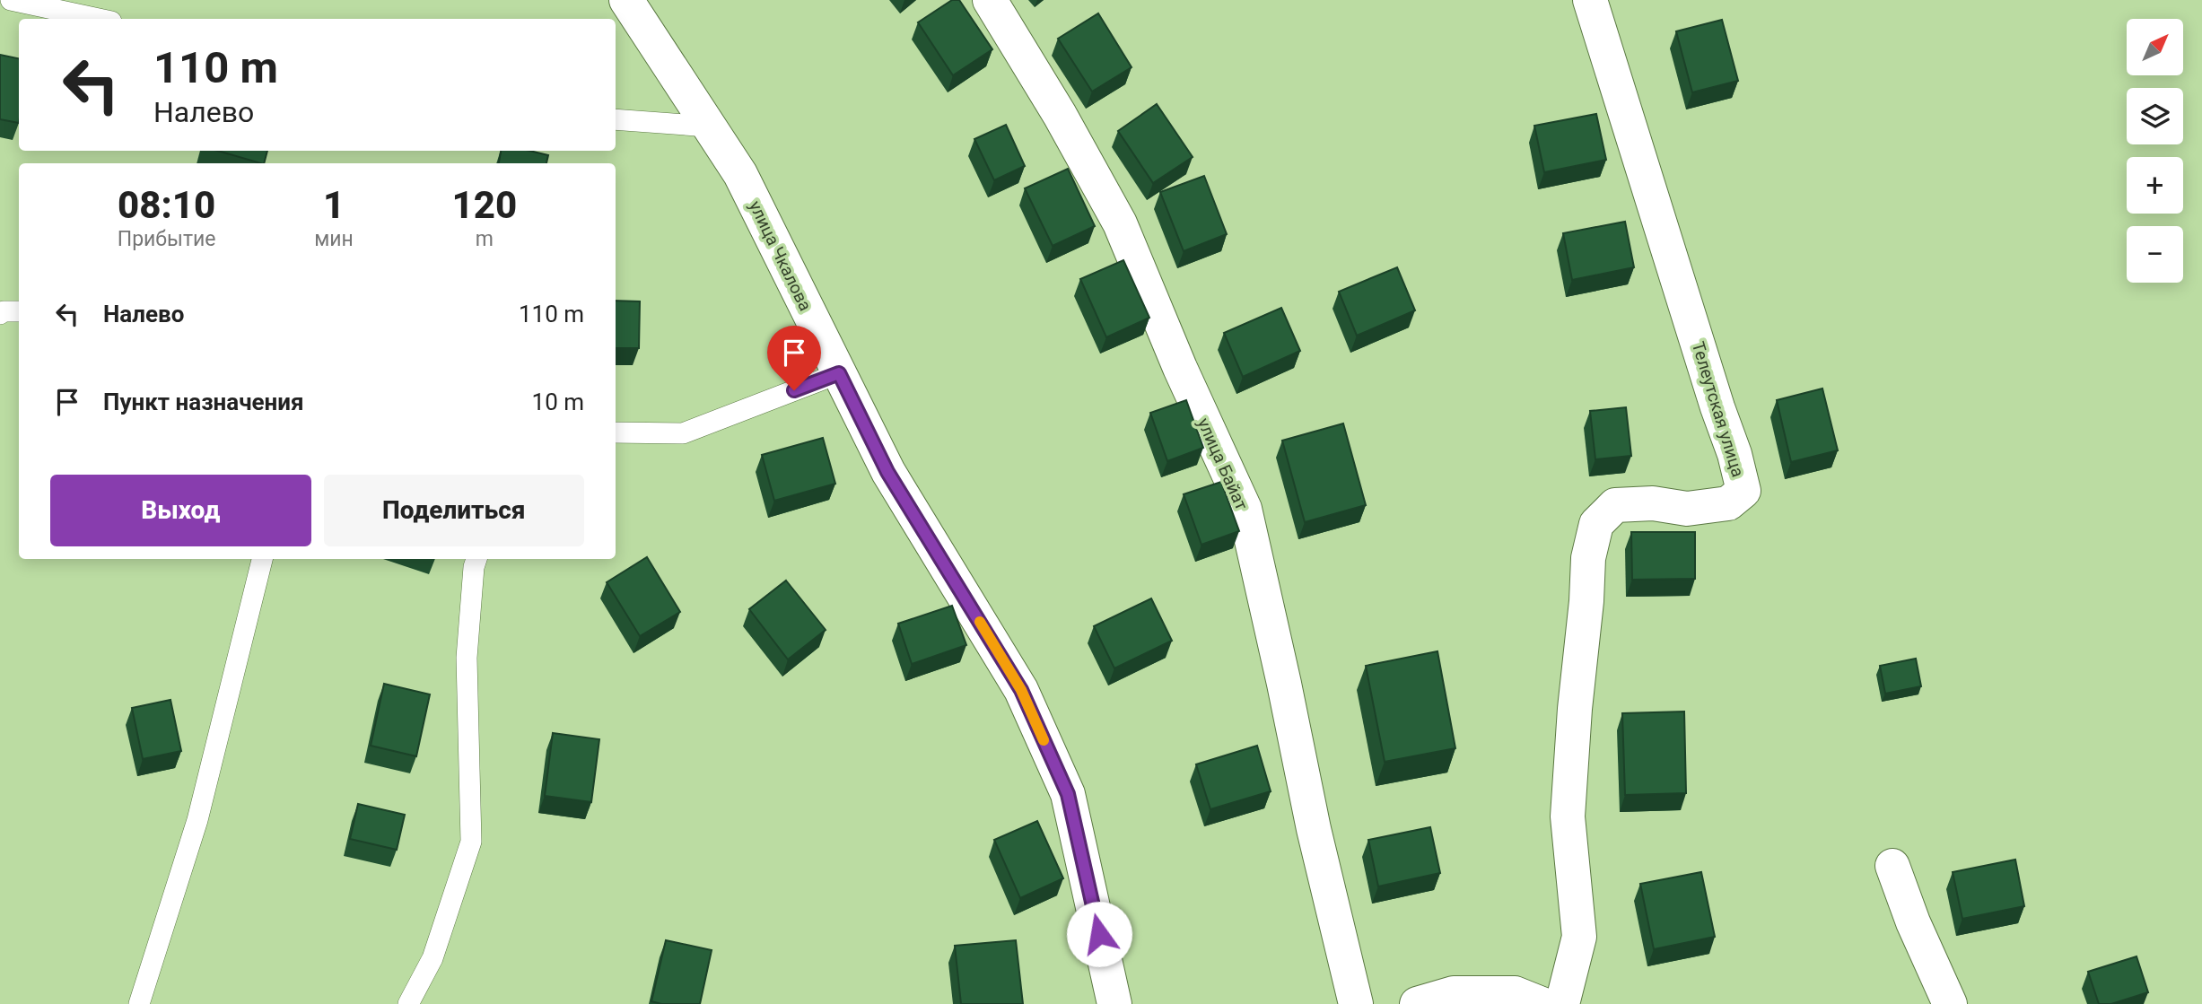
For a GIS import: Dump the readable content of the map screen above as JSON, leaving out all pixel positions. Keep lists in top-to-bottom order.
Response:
{
  "streets": {
    "street": ["улица Чкалова", "Телеутская улица", "улица Байат"]
  },
  "north": "top right",
  "page": {
    "map_buttons": ["+", "−"],
    "turn": ["110 m", "Налево"],
    "eta": [
      "08:10",
      "Прибытие",
      "1",
      "мин",
      "120",
      "m"
    ],
    "list": [
      {
        "name": "Налево",
        "value": "110 m"
      },
      {
        "name": "Пункт назначения",
        "value": "10 m"
      }
    ],
    "buttons": ["Выход", "Поделиться"]
  }
}
